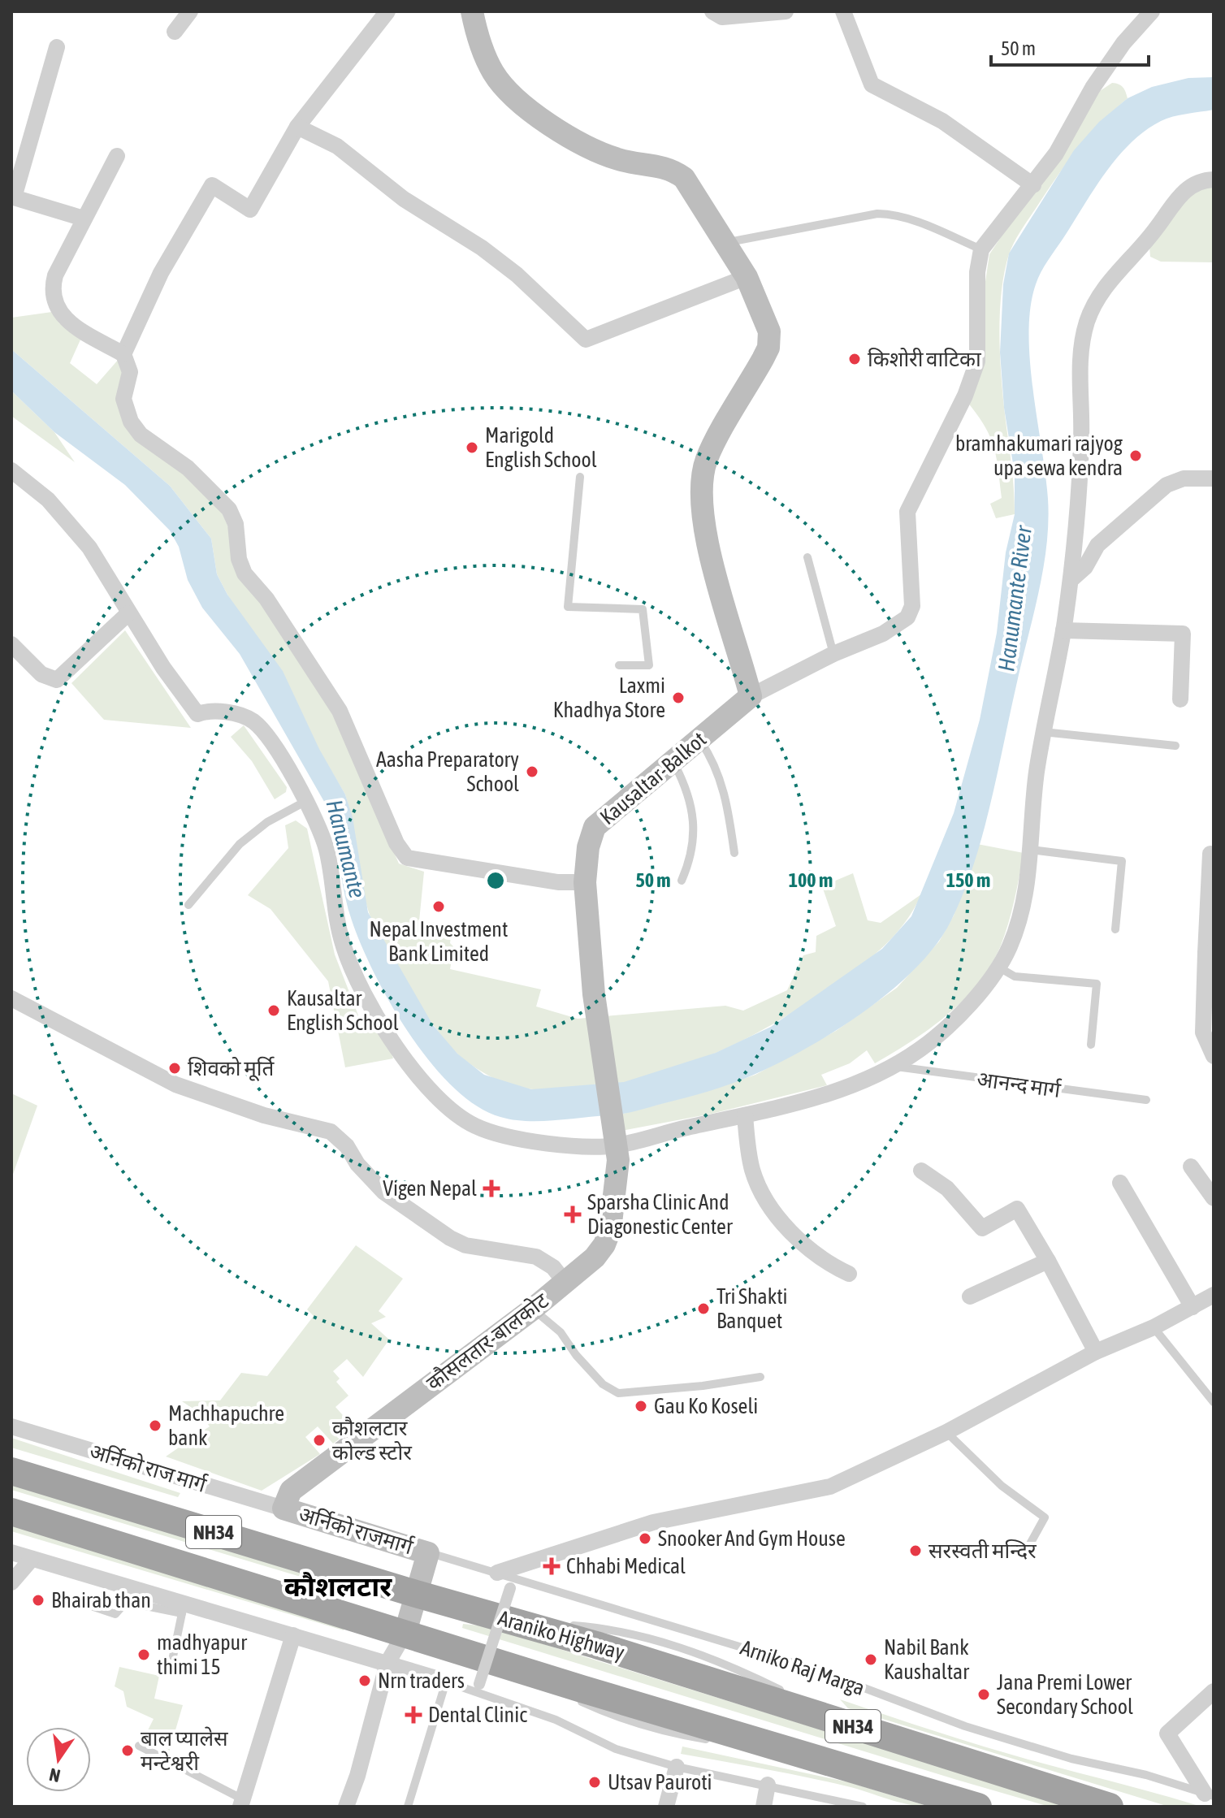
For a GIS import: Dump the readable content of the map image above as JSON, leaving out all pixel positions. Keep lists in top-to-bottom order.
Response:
{
  "streets": {
    "highway": ["NH34", "Araniko Highway"],
    "main road": ["Kausaltar-Balkot", "कौसलतार-बालकोट", "अर्निको राजमार्ग"],
    "street": ["अर्निको राज मार्ग"],
    "lane": ["आनन्द मार्ग", "Arniko Raj Marga"]
  },
  "crossings": [
    ["Kausaltar-Balkot", "कौसलतार-बालकोट"],
    ["कौसलतार-बालकोट", "अर्निको राज मार्ग"],
    ["कौसलतार-बालकोट", "अर्निको राजमार्ग"],
    ["अर्निको राज मार्ग", "अर्निको राजमार्ग"],
    ["अर्निको राजमार्ग", "Arniko Raj Marga"]
  ],
  "districts": ["कौशलटार"],
  "water": ["Hanumante River", "Hanumante"],
  "places": {
    "other": [
      "किशोरी वाटिका",
      "Marigold English School",
      "bramhakumari rajyog upa sewa kendra",
      "Laxmi Khadhya Store",
      "Aasha Preparatory School",
      "Nepal Investment Bank Limited",
      "Kausaltar English School",
      "शिवको मूर्ति",
      "Tri Shakti Banquet",
      "Gau Ko Koseli",
      "Machhapuchre bank",
      "कौशलटार कोल्ड स्टोर",
      "Snooker And Gym House",
      "सरस्वती मन्दिर",
      "Bhairab than",
      "madhyapur thimi 15",
      "Nabil Bank Kaushaltar",
      "Nrn traders",
      "Jana Premi Lower Secondary School",
      "बाल प्यालेस मन्टेश्वरी",
      "Utsav Pauroti"
    ],
    "health": [
      "Vigen Nepal",
      "Sparsha Clinic And Diagonestic Center",
      "Chhabi Medical",
      "Dental Clinic"
    ]
  },
  "scale_bar": "50 m",
  "north": "bottom",
  "rings": ["50 m", "100 m", "150 m"]
}
